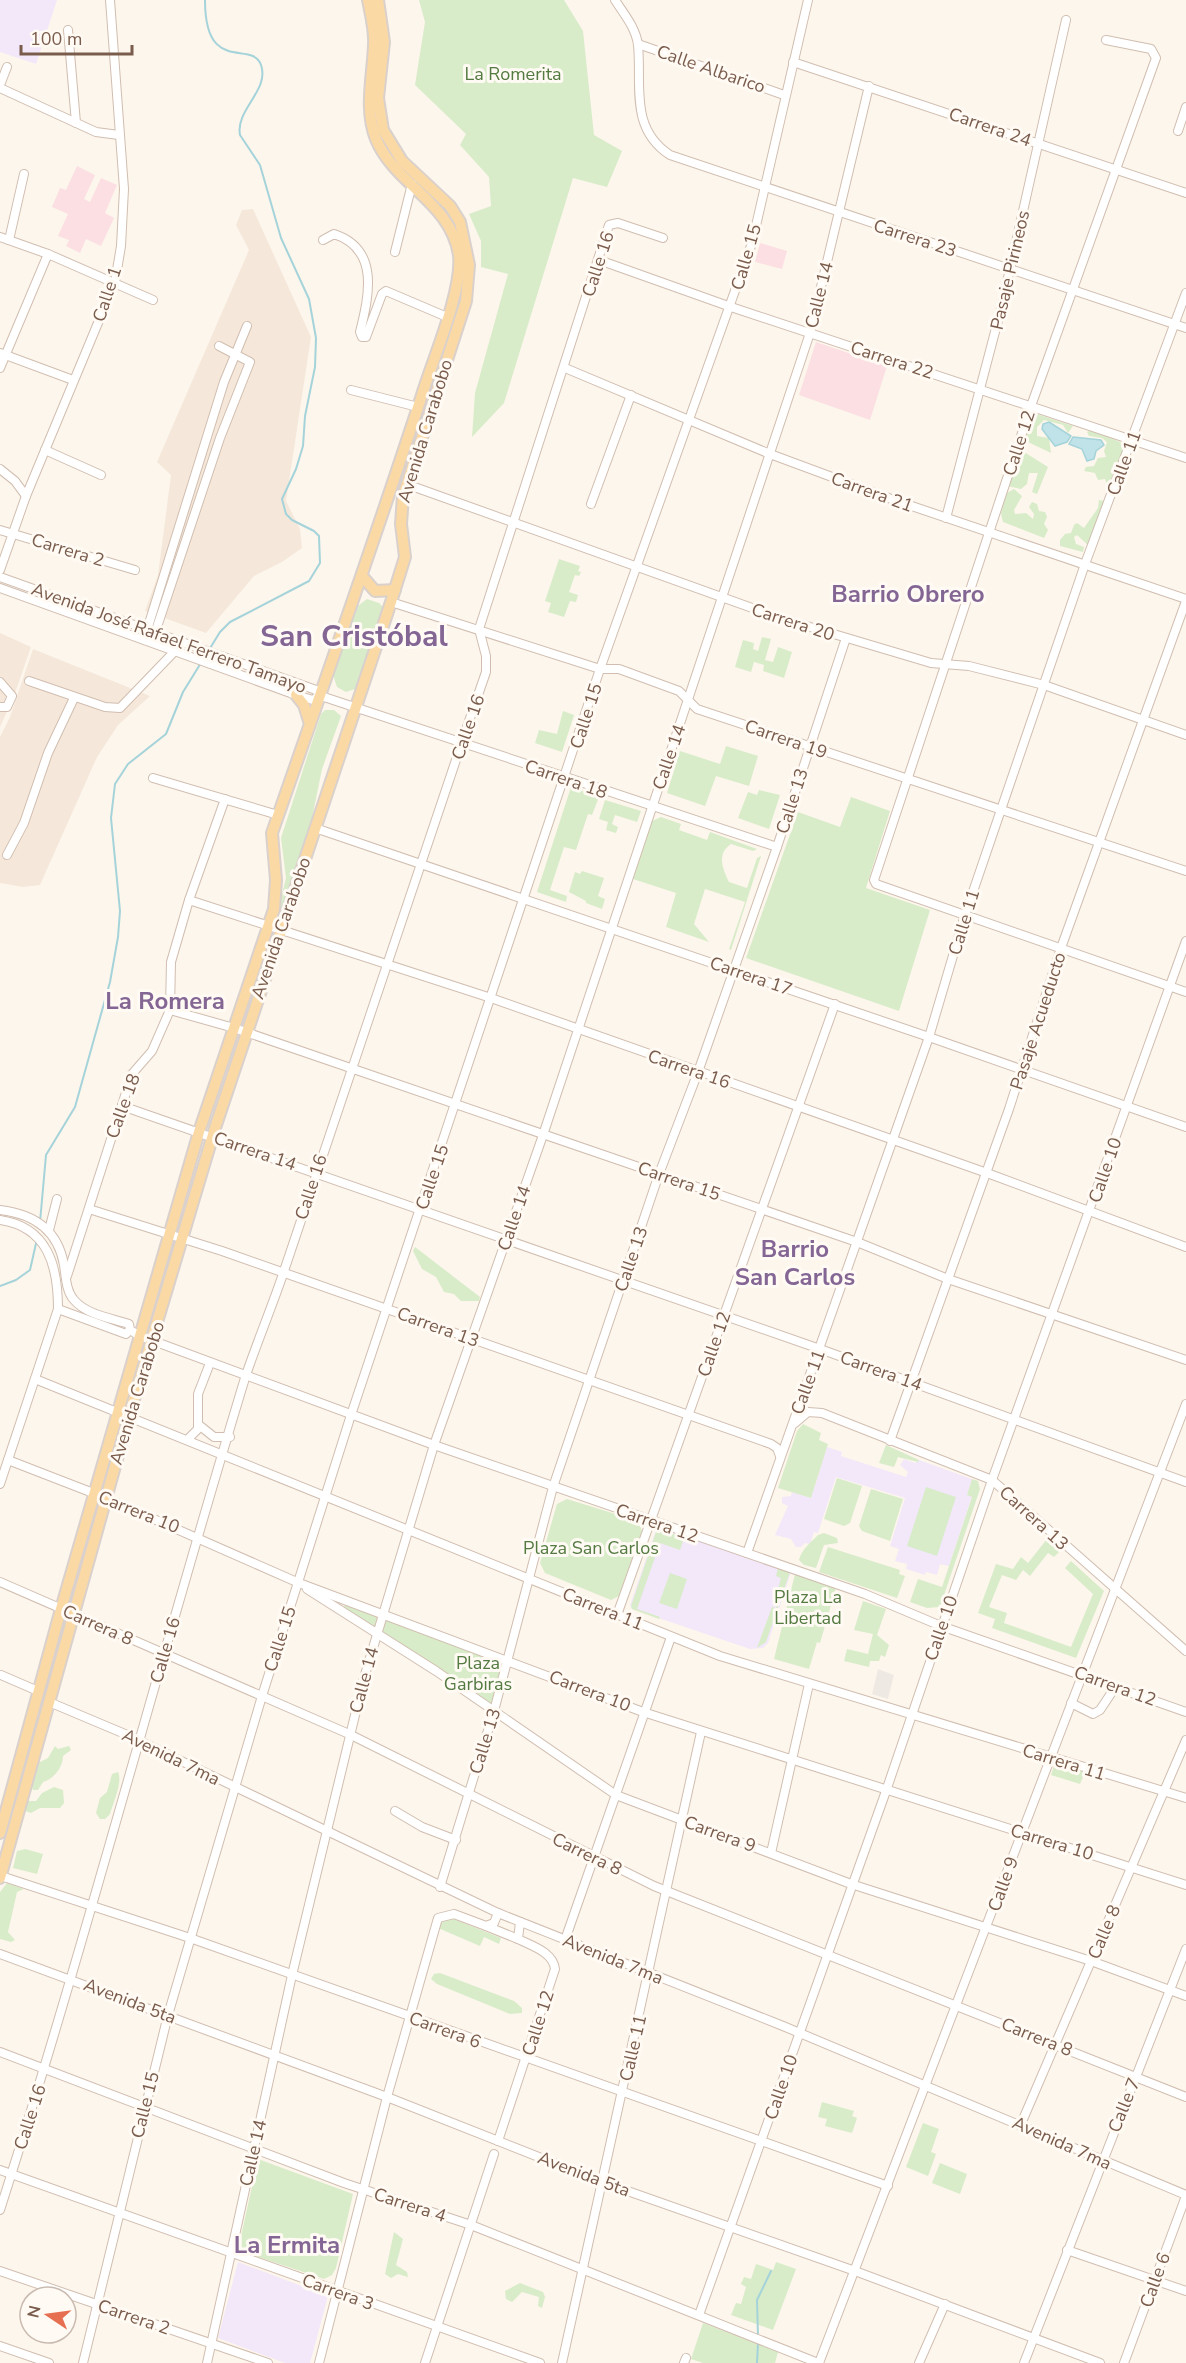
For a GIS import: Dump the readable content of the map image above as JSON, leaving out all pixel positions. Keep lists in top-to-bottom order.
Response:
{
  "streets": {
    "main road": ["Avenida Carabobo"],
    "street": [
      "Calle Albarico",
      "Carrera 24",
      "Carrera 23",
      "Calle 15",
      "Calle 16",
      "Pasaje Pirineos",
      "Calle 1",
      "Calle 14",
      "Carrera 22",
      "Calle 12",
      "Calle 11",
      "Carrera 21",
      "Carrera 2",
      "Carrera 20",
      "Avenida José Rafael Ferrero Tamayo",
      "Carrera 19",
      "Carrera 18",
      "Calle 13",
      "Carrera 17",
      "Pasaje Acueducto",
      "Carrera 16",
      "Calle 18",
      "Carrera 14",
      "Calle 10",
      "Carrera 15",
      "Carrera 13",
      "Carrera 10",
      "Carrera 12",
      "Carrera 11",
      "Carrera 8",
      "Avenida 7ma",
      "Carrera 9",
      "Calle 9",
      "Calle 8",
      "Avenida 5ta",
      "Carrera 6",
      "Calle 7",
      "Carrera 4",
      "Calle 6",
      "Carrera 3"
    ]
  },
  "crossings": [
    ["Calle Albarico", "Carrera 23"],
    ["Calle Albarico", "Calle 15"],
    ["Carrera 24", "Calle 15"],
    ["Carrera 24", "Pasaje Pirineos"],
    ["Carrera 24", "Calle 14"],
    ["Carrera 24", "Calle 12"],
    ["Carrera 23", "Calle 15"],
    ["Carrera 23", "Pasaje Pirineos"],
    ["Carrera 23", "Calle 14"],
    ["Carrera 23", "Calle 12"],
    ["Carrera 23", "Calle 11"],
    ["Calle 15", "Carrera 22"],
    ["Calle 15", "Carrera 21"],
    ["Calle 15", "Carrera 2"],
    ["Calle 15", "Carrera 20"],
    ["Calle 15", "Carrera 19"],
    ["Calle 15", "Carrera 18"],
    ["Calle 15", "Carrera 17"],
    ["Calle 15", "Carrera 16"],
    ["Calle 15", "Carrera 14"],
    ["Calle 15", "Carrera 15"],
    ["Calle 15", "Carrera 13"],
    ["Calle 15", "Carrera 10"],
    ["Calle 15", "Carrera 12"],
    ["Calle 15", "Carrera 11"],
    ["Calle 15", "Carrera 8"],
    ["Calle 15", "Avenida 7ma"],
    ["Calle 15", "Carrera 9"],
    ["Calle 15", "Avenida 5ta"],
    ["Calle 15", "Carrera 6"],
    ["Calle 15", "Carrera 4"],
    ["Calle 15", "Carrera 3"],
    ["Calle 16", "Carrera 22"],
    ["Calle 16", "Carrera 21"],
    ["Calle 16", "Carrera 20"],
    ["Calle 16", "Carrera 19"],
    ["Calle 16", "Carrera 18"],
    ["Calle 16", "Carrera 17"],
    ["Calle 16", "Carrera 16"],
    ["Calle 16", "Carrera 14"],
    ["Calle 16", "Carrera 15"],
    ["Calle 16", "Carrera 13"],
    ["Calle 16", "Carrera 10"],
    ["Calle 16", "Carrera 12"],
    ["Calle 16", "Carrera 11"],
    ["Calle 16", "Carrera 8"],
    ["Calle 16", "Avenida 7ma"],
    ["Calle 16", "Avenida 5ta"],
    ["Calle 16", "Carrera 6"],
    ["Calle 16", "Carrera 4"],
    ["Calle 16", "Carrera 3"],
    ["Pasaje Pirineos", "Carrera 22"],
    ["Pasaje Pirineos", "Carrera 21"],
    ["Calle 1", "Carrera 2"],
    ["Calle 14", "Carrera 22"],
    ["Calle 14", "Carrera 21"],
    ["Calle 14", "Carrera 2"],
    ["Calle 14", "Carrera 20"],
    ["Calle 14", "Carrera 19"],
    ["Calle 14", "Carrera 18"],
    ["Calle 14", "Carrera 17"],
    ["Calle 14", "Carrera 16"],
    ["Calle 14", "Carrera 14"],
    ["Calle 14", "Carrera 15"],
    ["Calle 14", "Carrera 13"],
    ["Calle 14", "Carrera 10"],
    ["Calle 14", "Carrera 12"],
    ["Calle 14", "Carrera 11"],
    ["Calle 14", "Carrera 8"],
    ["Calle 14", "Avenida 7ma"],
    ["Calle 14", "Carrera 9"],
    ["Calle 14", "Avenida 5ta"],
    ["Calle 14", "Carrera 6"],
    ["Calle 14", "Carrera 4"],
    ["Calle 14", "Carrera 3"],
    ["Carrera 22", "Calle 12"],
    ["Carrera 22", "Calle 11"],
    ["Avenida Carabobo", "Carrera 20"],
    ["Avenida Carabobo", "Avenida José Rafael Ferrero Tamayo"],
    ["Avenida Carabobo", "Carrera 19"],
    ["Avenida Carabobo", "Carrera 18"],
    ["Avenida Carabobo", "Carrera 17"],
    ["Avenida Carabobo", "Carrera 16"],
    ["Avenida Carabobo", "Carrera 14"],
    ["Avenida Carabobo", "Carrera 15"],
    ["Avenida Carabobo", "Carrera 13"],
    ["Avenida Carabobo", "Carrera 10"],
    ["Avenida Carabobo", "Carrera 12"],
    ["Avenida Carabobo", "Carrera 11"],
    ["Avenida Carabobo", "Carrera 8"],
    ["Avenida Carabobo", "Avenida 7ma"],
    ["Avenida Carabobo", "Carrera 6"],
    ["Calle 12", "Calle 11"],
    ["Calle 12", "Carrera 21"],
    ["Calle 12", "Carrera 20"],
    ["Calle 12", "Carrera 19"],
    ["Calle 12", "Carrera 17"],
    ["Calle 12", "Carrera 16"],
    ["Calle 12", "Carrera 14"],
    ["Calle 12", "Carrera 15"],
    ["Calle 12", "Carrera 13"],
    ["Calle 12", "Carrera 12"],
    ["Calle 12", "Carrera 11"],
    ["Calle 12", "Avenida 5ta"],
    ["Calle 12", "Carrera 6"],
    ["Calle 11", "Carrera 21"],
    ["Calle 11", "Carrera 20"],
    ["Calle 11", "Carrera 19"],
    ["Calle 11", "Carrera 17"],
    ["Calle 11", "Carrera 16"],
    ["Calle 11", "Carrera 14"],
    ["Calle 11", "Carrera 15"],
    ["Calle 11", "Carrera 13"],
    ["Calle 11", "Carrera 10"],
    ["Calle 11", "Carrera 12"],
    ["Calle 11", "Carrera 8"],
    ["Calle 11", "Avenida 7ma"],
    ["Calle 11", "Carrera 9"],
    ["Calle 11", "Avenida 5ta"],
    ["Calle 11", "Carrera 6"],
    ["Calle 11", "Carrera 4"],
    ["Carrera 21", "Pasaje Acueducto"],
    ["Carrera 20", "Calle 13"],
    ["Carrera 20", "Pasaje Acueducto"],
    ["Avenida José Rafael Ferrero Tamayo", "Carrera 18"],
    ["Carrera 19", "Calle 13"],
    ["Carrera 19", "Pasaje Acueducto"],
    ["Carrera 18", "Calle 13"],
    ["Calle 13", "Carrera 17"],
    ["Calle 13", "Carrera 16"],
    ["Calle 13", "Carrera 14"],
    ["Calle 13", "Carrera 15"],
    ["Calle 13", "Carrera 13"],
    ["Calle 13", "Carrera 10"],
    ["Calle 13", "Carrera 12"],
    ["Calle 13", "Carrera 11"],
    ["Calle 13", "Carrera 8"],
    ["Calle 13", "Avenida 7ma"],
    ["Calle 13", "Carrera 9"],
    ["Carrera 17", "Pasaje Acueducto"],
    ["Carrera 17", "Calle 10"],
    ["Pasaje Acueducto", "Carrera 16"],
    ["Pasaje Acueducto", "Carrera 14"],
    ["Pasaje Acueducto", "Carrera 15"],
    ["Pasaje Acueducto", "Carrera 13"],
    ["Carrera 16", "Calle 18"],
    ["Carrera 16", "Calle 10"],
    ["Calle 18", "Carrera 14"],
    ["Calle 18", "Carrera 15"],
    ["Calle 18", "Carrera 13"],
    ["Calle 18", "Carrera 12"],
    ["Carrera 14", "Calle 10"],
    ["Carrera 14", "Calle 9"],
    ["Calle 10", "Carrera 15"],
    ["Calle 10", "Carrera 13"],
    ["Calle 10", "Carrera 10"],
    ["Calle 10", "Carrera 12"],
    ["Calle 10", "Carrera 11"],
    ["Calle 10", "Carrera 8"],
    ["Calle 10", "Avenida 7ma"],
    ["Calle 10", "Carrera 9"],
    ["Calle 10", "Avenida 5ta"],
    ["Calle 10", "Carrera 6"],
    ["Calle 10", "Carrera 4"],
    ["Carrera 13", "Calle 9"],
    ["Carrera 10", "Carrera 9"],
    ["Carrera 10", "Calle 9"],
    ["Carrera 10", "Calle 8"],
    ["Carrera 12", "Calle 9"],
    ["Carrera 11", "Calle 9"],
    ["Carrera 11", "Calle 8"],
    ["Carrera 8", "Calle 9"],
    ["Carrera 8", "Calle 8"],
    ["Carrera 8", "Calle 7"],
    ["Avenida 7ma", "Calle 9"],
    ["Avenida 7ma", "Calle 8"],
    ["Avenida 7ma", "Calle 7"],
    ["Avenida 7ma", "Calle 6"],
    ["Carrera 9", "Calle 9"],
    ["Carrera 9", "Calle 8"],
    ["Carrera 9", "Calle 7"],
    ["Calle 9", "Avenida 5ta"],
    ["Calle 9", "Carrera 6"],
    ["Calle 9", "Carrera 4"],
    ["Avenida 5ta", "Calle 7"]
  ],
  "districts": [
    "Barrio Obrero",
    "San Cristóbal",
    "La Romera",
    "Barrio San Carlos",
    "La Ermita"
  ],
  "parks": [
    "La Romerita",
    "Plaza San Carlos",
    "Plaza La Libertad",
    "Plaza Garbiras"
  ],
  "scale_bar": "100 m",
  "north": "left"
}
